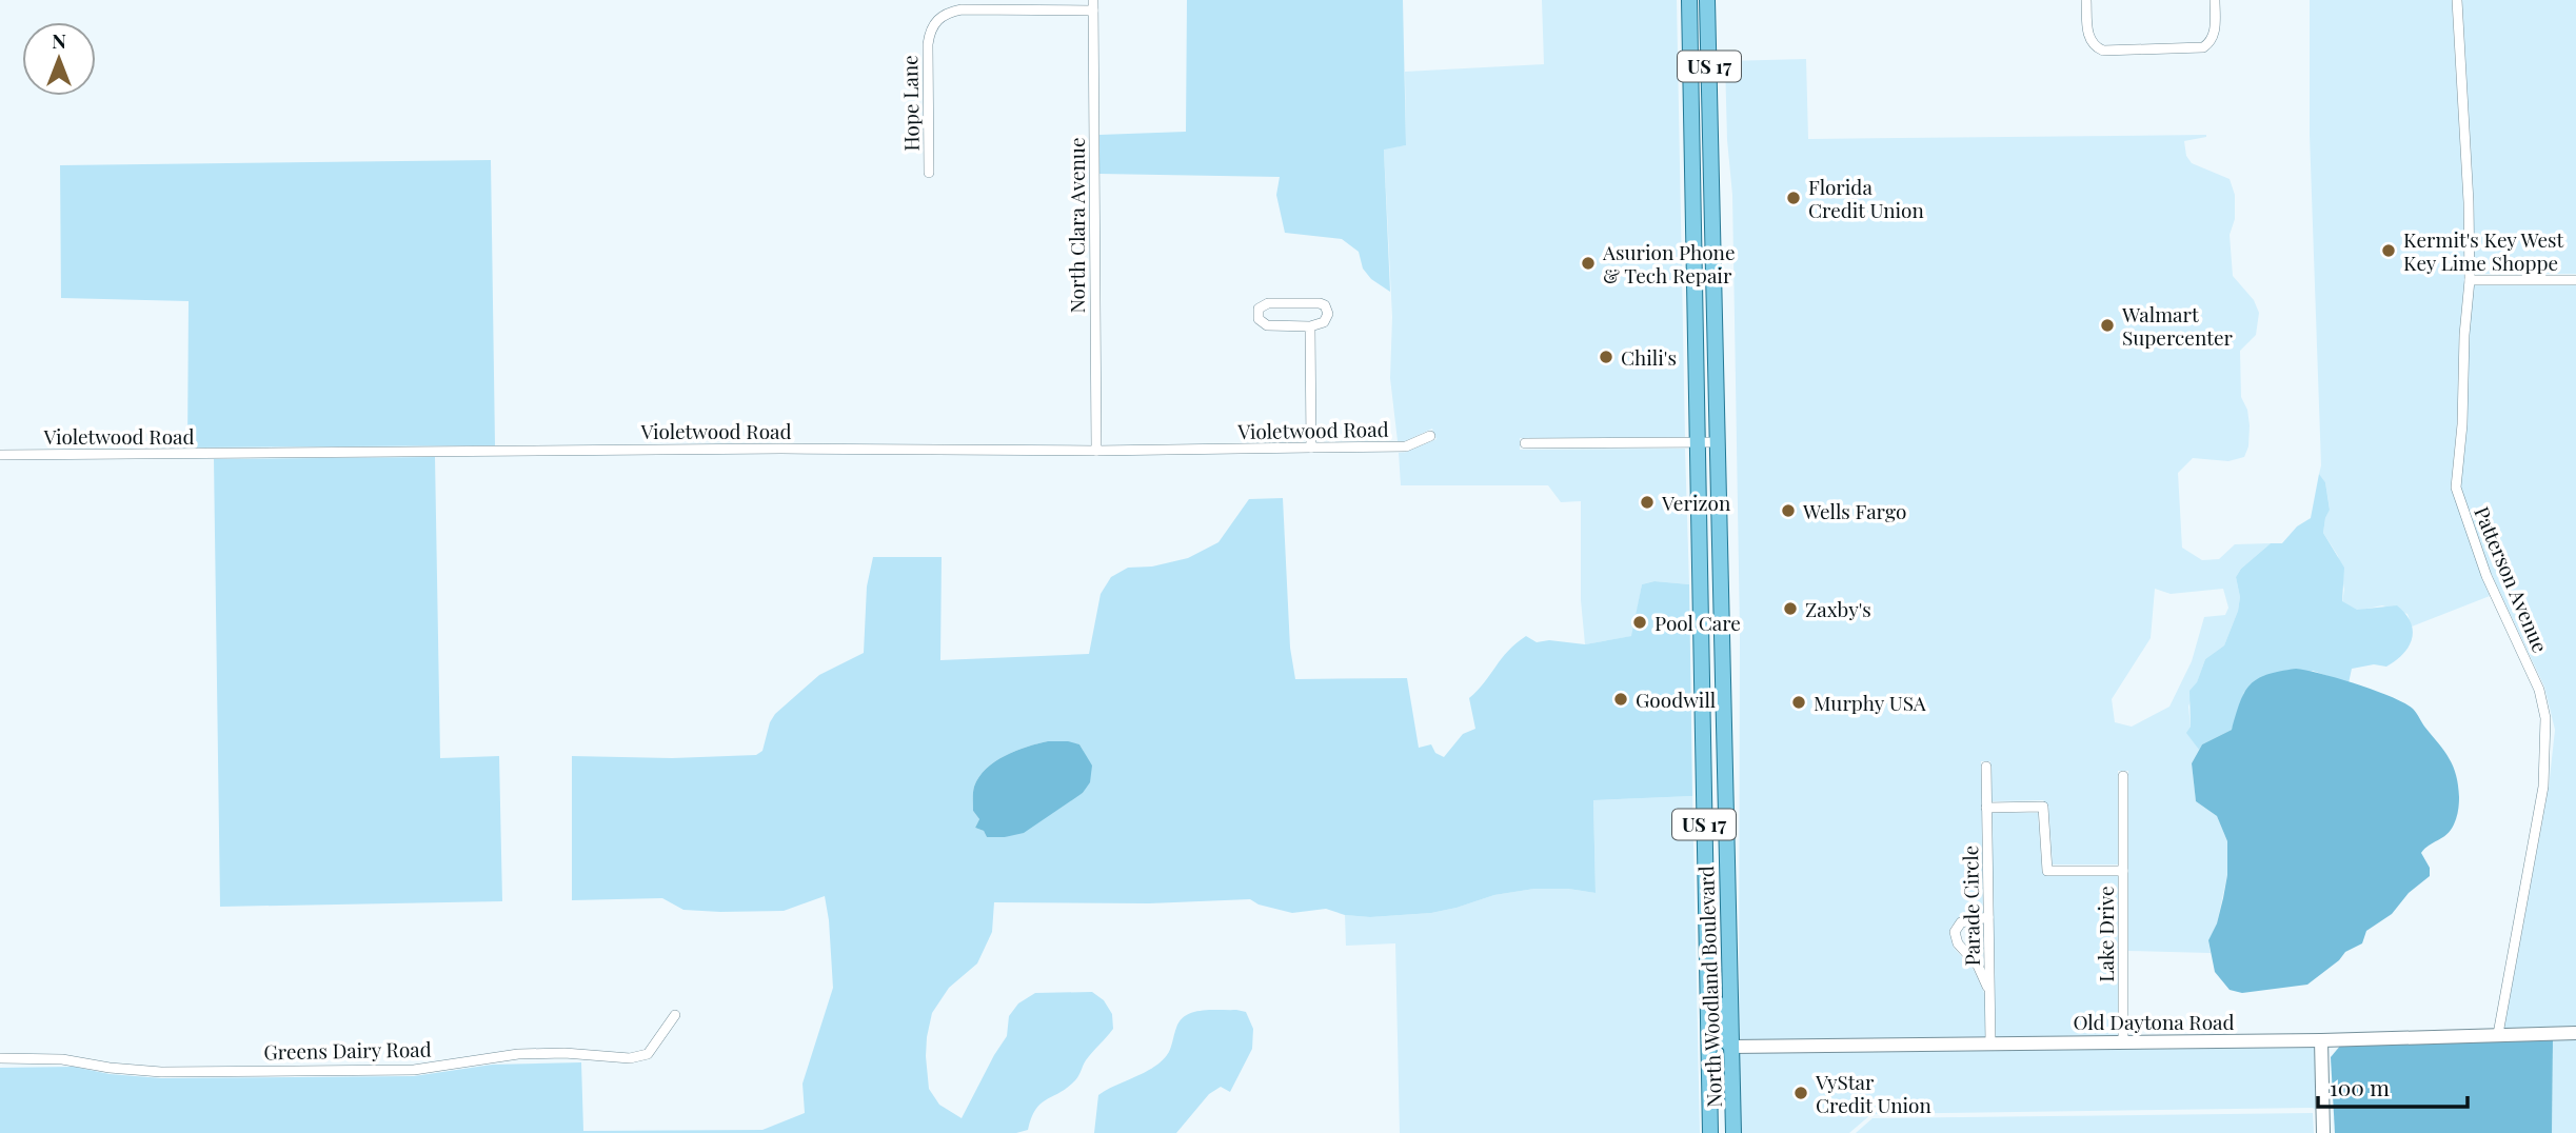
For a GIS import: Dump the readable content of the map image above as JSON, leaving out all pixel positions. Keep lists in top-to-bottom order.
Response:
{
  "streets": {
    "main road": ["US 17", "North Woodland Boulevard"],
    "street": [
      "Hope Lane",
      "North Clara Avenue",
      "Violetwood Road",
      "Patterson Avenue",
      "Parade Circle",
      "Lake Drive",
      "Old Daytona Road",
      "Greens Dairy Road"
    ]
  },
  "crossings": [
    ["Hope Lane", "North Clara Avenue"],
    ["North Clara Avenue", "Violetwood Road"],
    ["Patterson Avenue", "Old Daytona Road"],
    ["Parade Circle", "Lake Drive"],
    ["Parade Circle", "Old Daytona Road"],
    ["Lake Drive", "Old Daytona Road"],
    ["North Woodland Boulevard", "Old Daytona Road"]
  ],
  "places": [
    "Florida Credit Union",
    "Kermit's Key West Key Lime Shoppe",
    "Asurion Phone & Tech Repair",
    "Walmart Supercenter",
    "Chili's",
    "Verizon",
    "Wells Fargo",
    "Zaxby's",
    "Pool Care",
    "Goodwill",
    "Murphy USA",
    "VyStar Credit Union"
  ],
  "scale_bar": "100 m",
  "north": "top"
}
